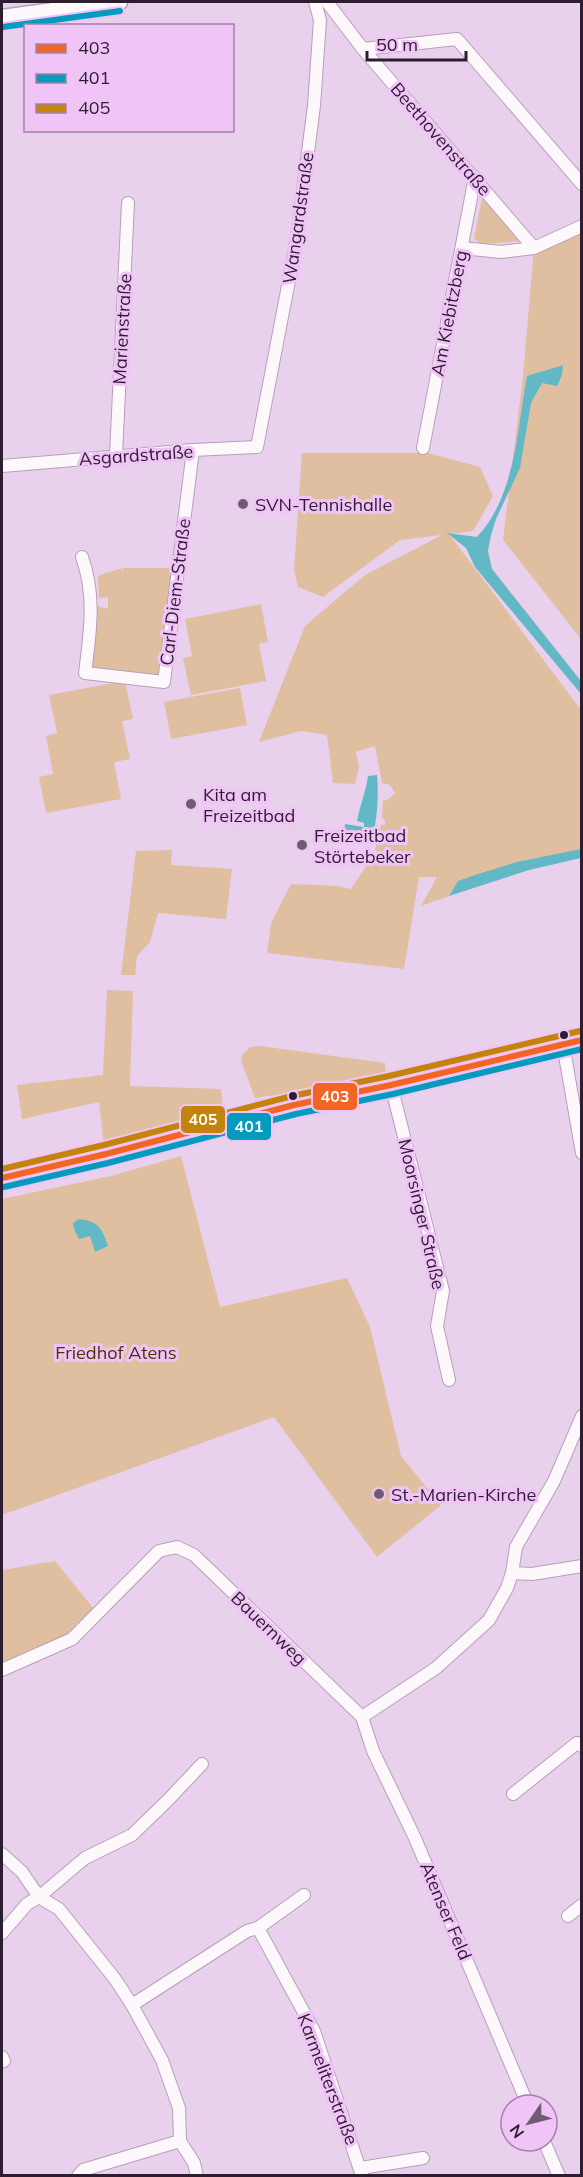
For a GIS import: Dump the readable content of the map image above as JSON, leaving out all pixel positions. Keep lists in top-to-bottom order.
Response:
{
  "streets": {
    "street": [
      "Beethovenstraße",
      "Wangardstraße",
      "Am Kiebitzberg",
      "Marienstraße",
      "Asgardstraße",
      "Carl-Diem-Straße",
      "Moorsinger Straße",
      "Bauernweg",
      "Atenser Feld",
      "Karmeliterstraße"
    ]
  },
  "crossings": [
    ["Beethovenstraße", "Am Kiebitzberg"],
    ["Wangardstraße", "Asgardstraße"],
    ["Marienstraße", "Asgardstraße"],
    ["Asgardstraße", "Carl-Diem-Straße"],
    ["Bauernweg", "Atenser Feld"]
  ],
  "parks": ["Friedhof Atens"],
  "places": [
    "SVN-Tennishalle",
    "Kita am Freizeitbad",
    "Freizeitbad Störtebeker",
    "St.-Marien-Kirche"
  ],
  "lines": ["transit line 401", "transit line 405", "transit line 403"],
  "legend": ["403", "401", "405"],
  "scale_bar": "50 m",
  "north": "bottom left"
}
